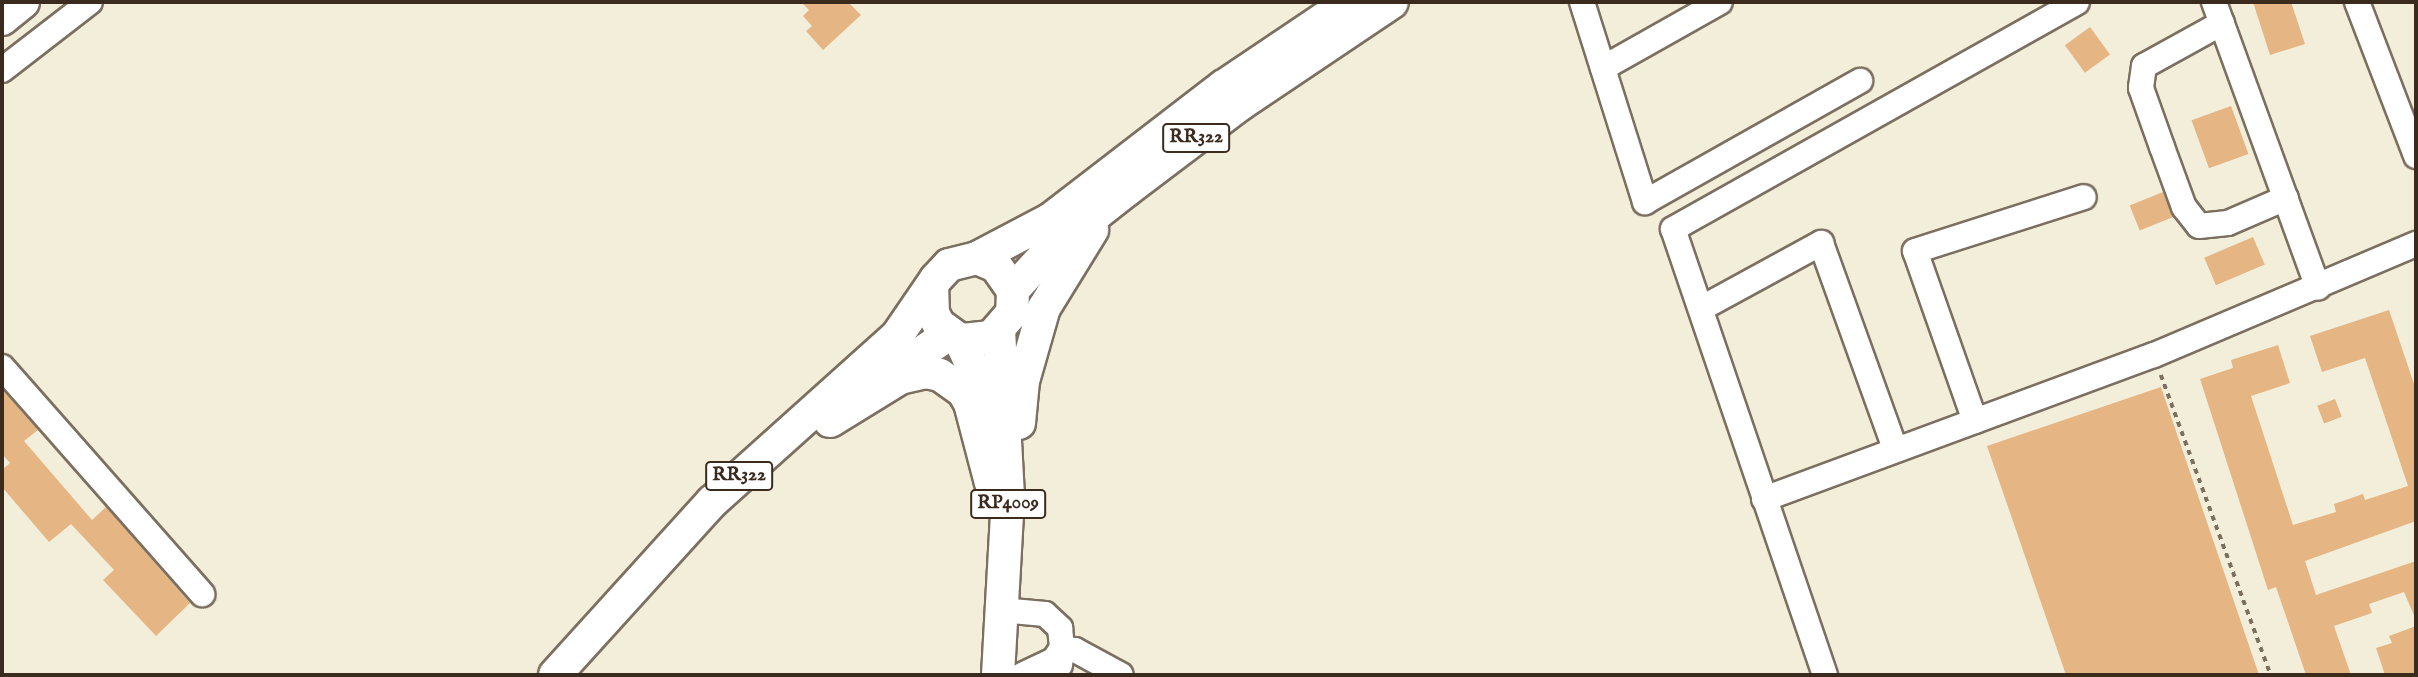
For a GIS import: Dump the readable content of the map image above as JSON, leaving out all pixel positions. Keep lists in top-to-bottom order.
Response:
{
  "streets": {
    "main road": ["RR322", "RP4009"]
  },
  "crossings": [
    ["RR322", "RP4009"]
  ]
}
